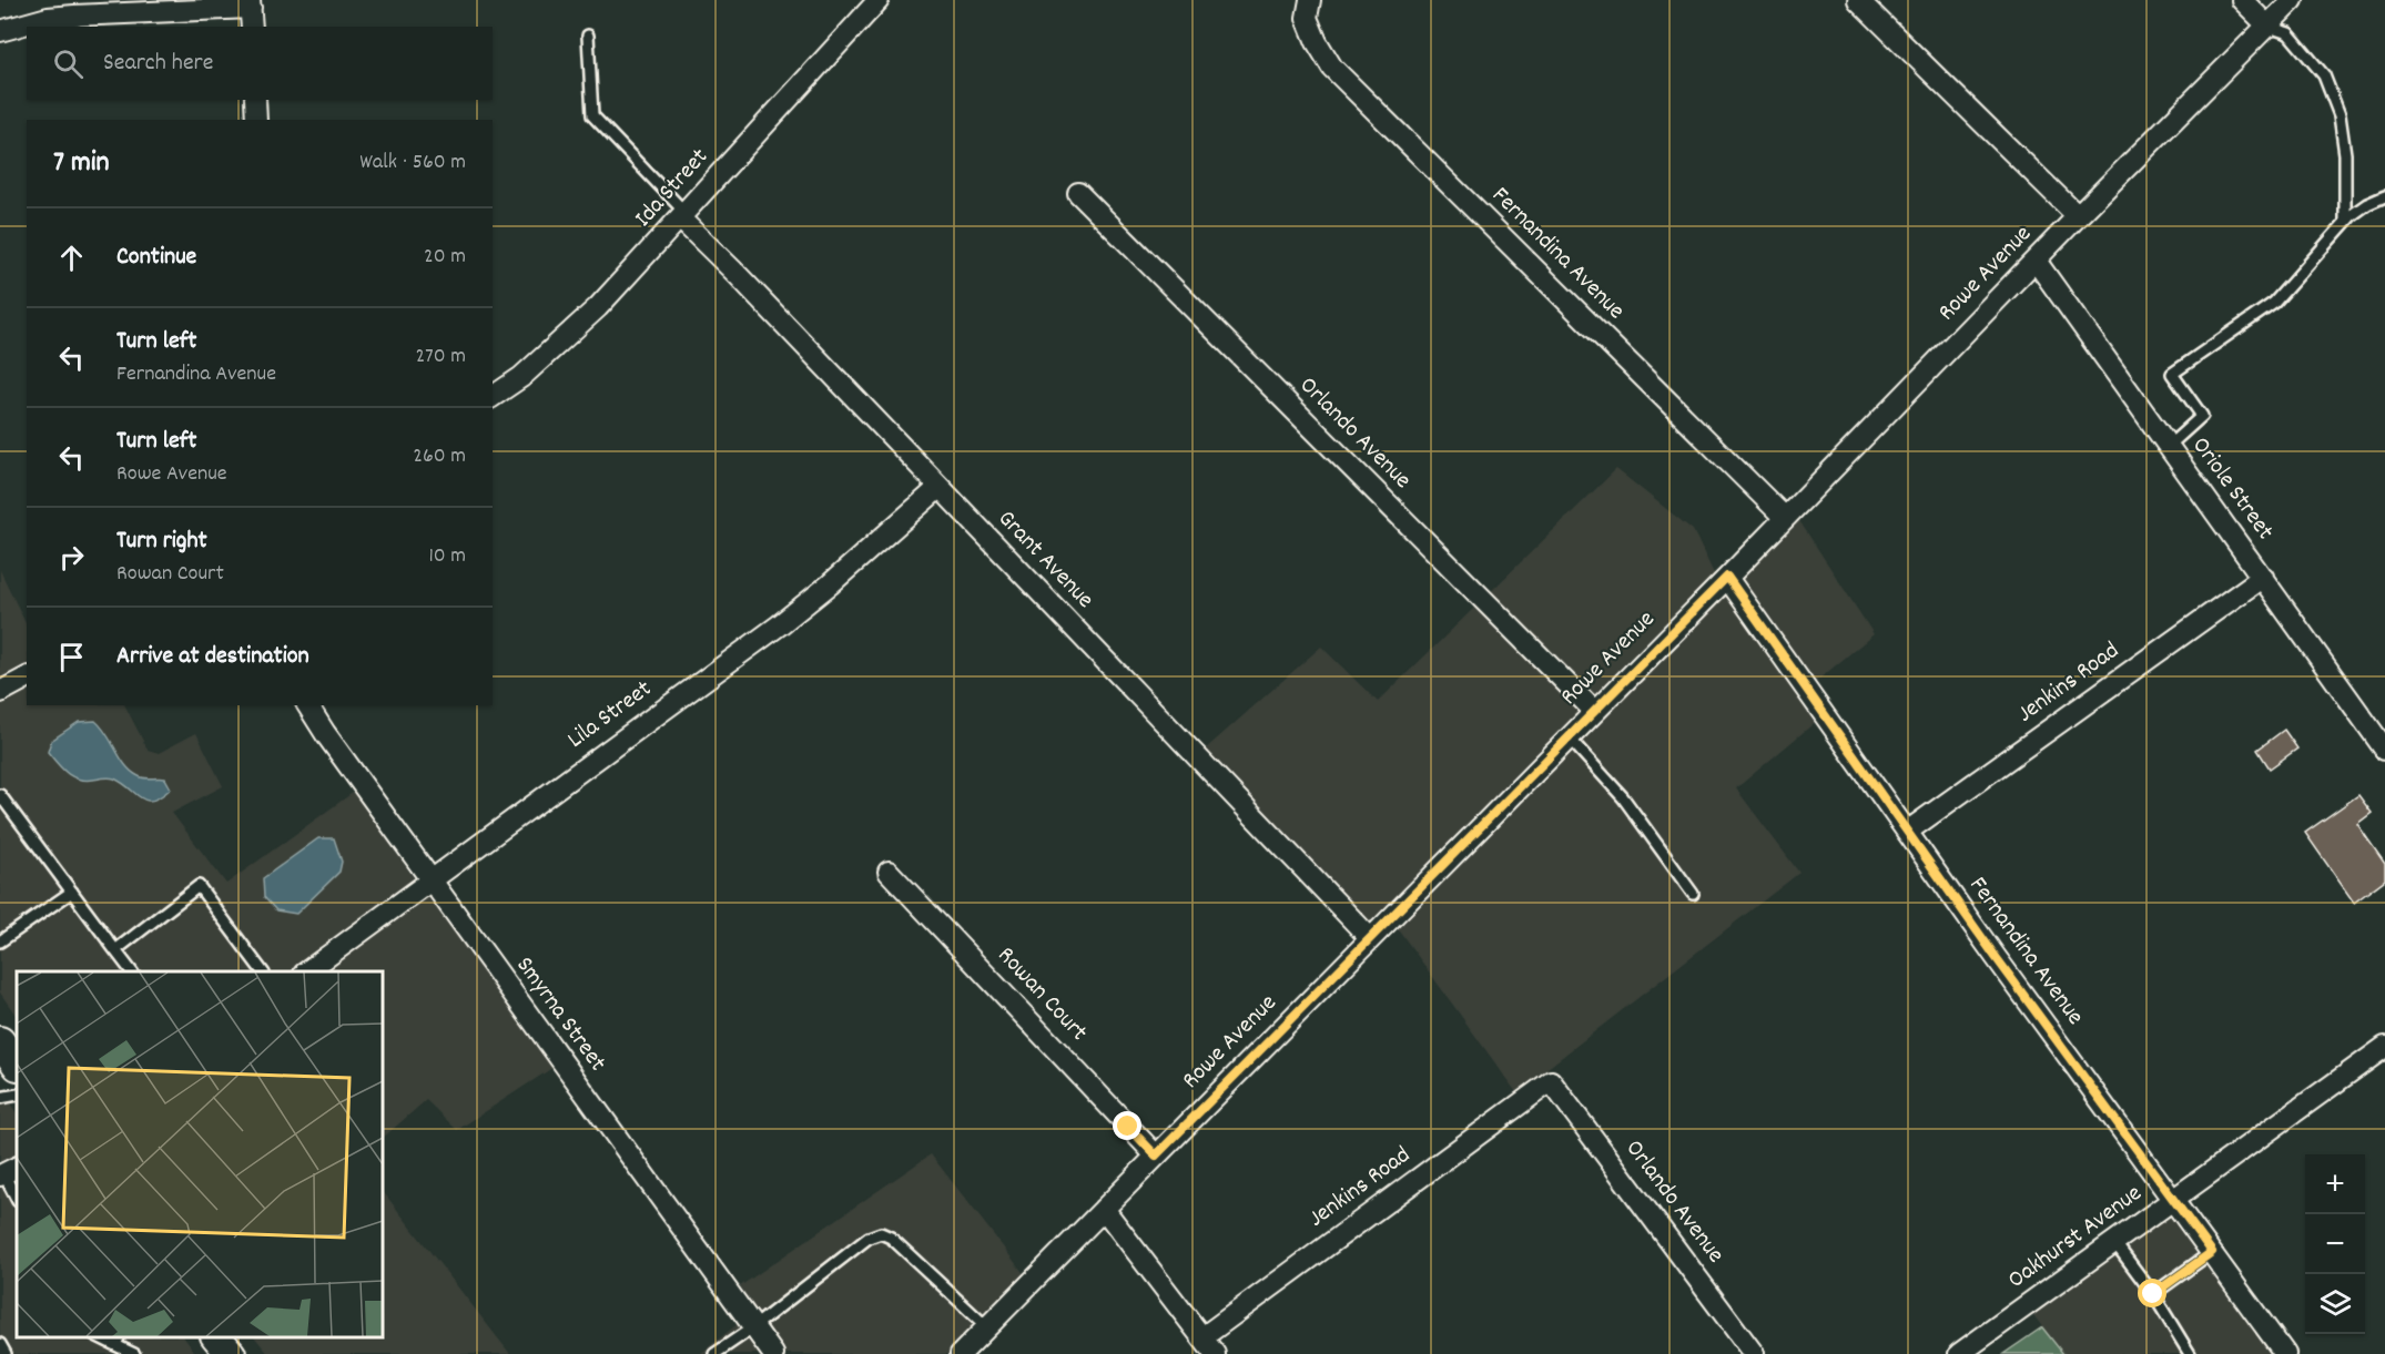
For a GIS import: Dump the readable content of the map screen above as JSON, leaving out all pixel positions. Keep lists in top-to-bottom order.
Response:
{
  "streets": {
    "street": [
      "Ida Street",
      "Fernandina Avenue",
      "Rowe Avenue",
      "Orlando Avenue",
      "Oriole Street",
      "Grant Avenue",
      "Jenkins Road",
      "Lila Street",
      "Rowan Court",
      "Smyrna Street",
      "Oakhurst Avenue"
    ]
  },
  "crossings": [
    ["Ida Street", "Grant Avenue"],
    ["Fernandina Avenue", "Rowe Avenue"],
    ["Fernandina Avenue", "Jenkins Road"],
    ["Fernandina Avenue", "Oakhurst Avenue"],
    ["Rowe Avenue", "Orlando Avenue"],
    ["Rowe Avenue", "Oriole Street"],
    ["Rowe Avenue", "Grant Avenue"],
    ["Rowe Avenue", "Rowan Court"],
    ["Orlando Avenue", "Jenkins Road"],
    ["Oriole Street", "Jenkins Road"],
    ["Grant Avenue", "Lila Street"],
    ["Lila Street", "Smyrna Street"]
  ],
  "page": {
    "search": "Search here",
    "heading": ["7 min", "Walk · 560 m"],
    "list": [
      ["Continue", "20 m"],
      ["Turn left", "Fernandina Avenue", "270 m"],
      ["Turn left", "Rowe Avenue", "260 m"],
      ["Turn right", "Rowan Court", "10 m"],
      "Arrive at destination"
    ],
    "map_buttons": ["+", "−"]
  }
}
